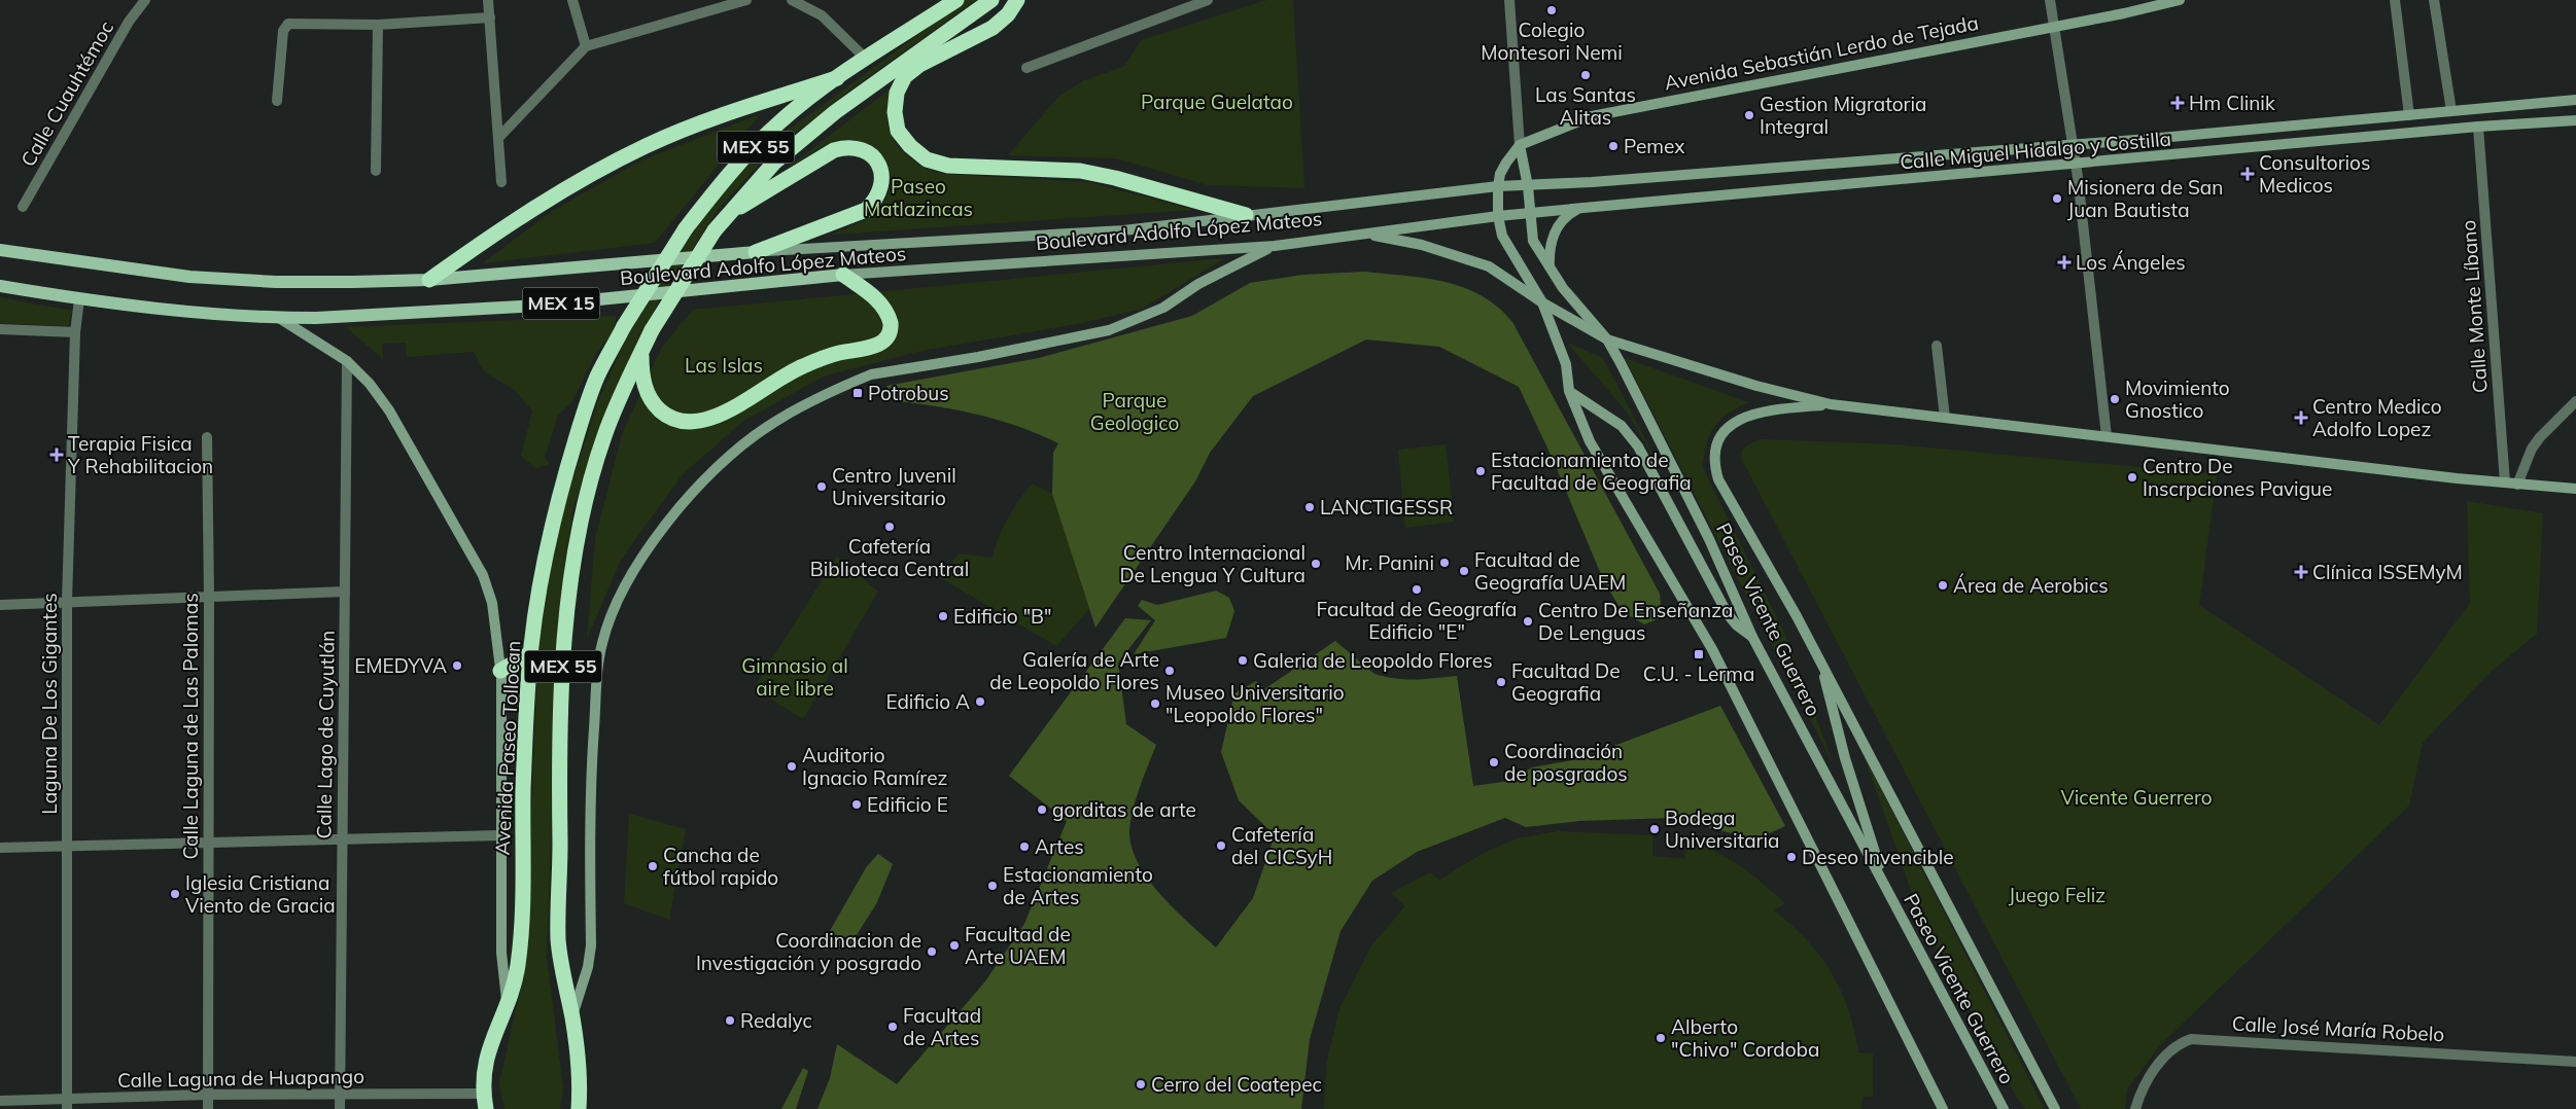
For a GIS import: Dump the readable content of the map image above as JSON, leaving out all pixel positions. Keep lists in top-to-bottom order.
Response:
{
  "streets": {
    "highway": ["MEX 55", "Avenida Paseo Tollocan"],
    "main road": [
      "Avenida Sebastián Lerdo de Tejada",
      "Calle Miguel Hidalgo y Costilla",
      "Boulevard Adolfo López Mateos",
      "MEX 15",
      "Paseo Vicente Guerrero"
    ],
    "street": [
      "Calle Cuauhtémoc",
      "Calle Monte Líbano",
      "Laguna De Los Gigantes",
      "Calle Laguna de Las Palomas",
      "Calle Lago de Cuyutlán",
      "Calle José María Robelo",
      "Calle Laguna de Huapango"
    ]
  },
  "crossings": [
    ["Avenida Sebastián Lerdo de Tejada", "Paseo Vicente Guerrero"],
    ["MEX 55", "Avenida Paseo Tollocan"],
    ["Calle Miguel Hidalgo y Costilla", "Boulevard Adolfo López Mateos"],
    ["Calle Miguel Hidalgo y Costilla", "Calle Monte Líbano"],
    ["Calle Miguel Hidalgo y Costilla", "Paseo Vicente Guerrero"],
    ["Boulevard Adolfo López Mateos", "MEX 15"],
    ["Boulevard Adolfo López Mateos", "Laguna De Los Gigantes"],
    ["MEX 15", "Calle Monte Líbano"],
    ["MEX 15", "Paseo Vicente Guerrero"],
    ["Laguna De Los Gigantes", "Calle Laguna de Huapango"],
    ["Calle Laguna de Las Palomas", "Calle Laguna de Huapango"],
    ["Calle Lago de Cuyutlán", "Calle Laguna de Huapango"],
    ["Avenida Paseo Tollocan", "Calle Laguna de Huapango"]
  ],
  "parks": [
    "Parque Guelatao",
    "Paseo Matlazincas",
    "Las Islas",
    "Parque Geologico",
    "Gimnasio al aire libre",
    "Vicente Guerrero",
    "Juego Feliz"
  ],
  "places": {
    "other": [
      "Colegio Montesori Nemi",
      "Las Santas Alitas",
      "Gestion Migratoria Integral",
      "Pemex",
      "Misionera de San Juan Bautista",
      "Movimiento Gnostico",
      "Estacionamiento de Facultad de Geografia",
      "Centro De Inscrpciones Pavigue",
      "Centro Juvenil Universitario",
      "LANCTIGESSR",
      "Cafetería Biblioteca Central",
      "Mr. Panini",
      "Centro Internacional De Lengua Y Cultura",
      "Facultad de Geografía UAEM",
      "Área de Aerobics",
      "Facultad de Geografía Edificio \"E\"",
      "Edificio \"B\"",
      "Centro De Enseñanza De Lenguas",
      "Galeria de Leopoldo Flores",
      "EMEDYVA",
      "Galería de Arte de Leopoldo Flores",
      "Facultad De Geografia",
      "Edificio A",
      "Museo Universitario \"Leopoldo Flores\"",
      "Coordinación de posgrados",
      "Auditorio Ignacio Ramírez",
      "Edificio E",
      "gorditas de arte",
      "Bodega Universitaria",
      "Cafetería del CICSyH",
      "Artes",
      "Deseo Invencible",
      "Cancha de fútbol rapido",
      "Estacionamiento de Artes",
      "Iglesia Cristiana Viento de Gracia",
      "Facultad de Arte UAEM",
      "Coordinacion de Investigación y posgrado",
      "Redalyc",
      "Facultad de Artes",
      "Alberto \"Chivo\" Cordoba",
      "Cerro del Coatepec"
    ],
    "health": [
      "Hm Clinik",
      "Consultorios Medicos",
      "Los Ángeles",
      "Centro Medico Adolfo Lopez",
      "Terapia Fisica Y Rehabilitacion",
      "Clínica ISSEMyM"
    ],
    "transit": ["Potrobus", "C.U. - Lerma"]
  }
}
